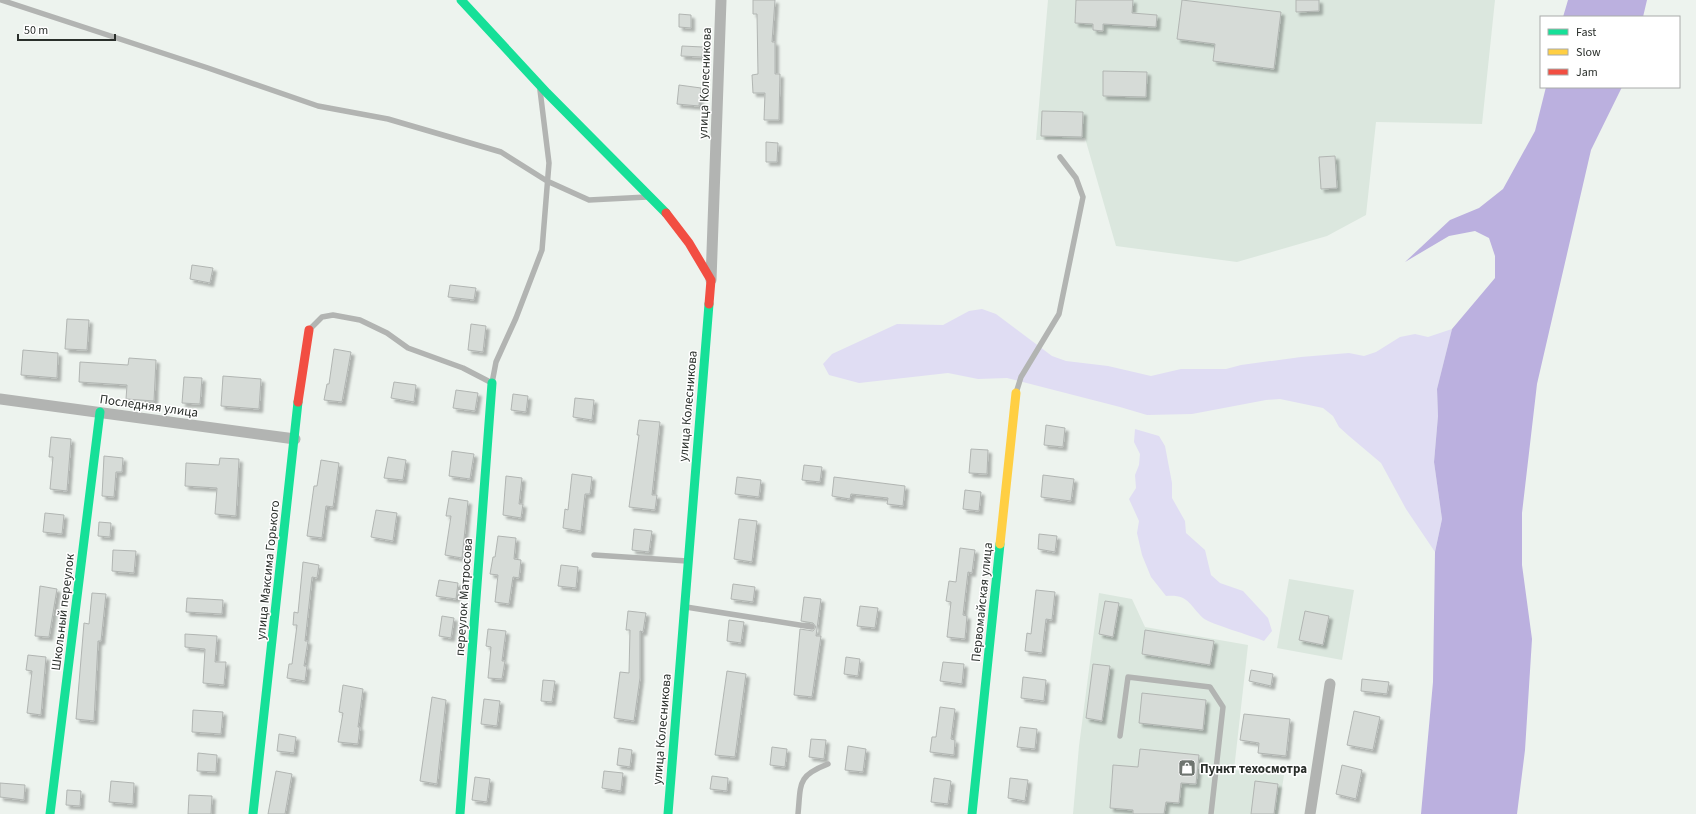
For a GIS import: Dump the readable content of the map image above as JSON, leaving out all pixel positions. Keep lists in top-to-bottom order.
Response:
{
  "streets": {
    "street": [
      "улица Колесникова",
      "Последняя улица",
      "улица Максима Горького",
      "переулок Матросова",
      "Первомайская улица",
      "Школьный переулок"
    ]
  },
  "crossings": [
    ["Последняя улица", "улица Максима Горького"],
    ["Последняя улица", "Школьный переулок"]
  ],
  "places": {
    "shop": ["Пункт техосмотра"]
  },
  "legend": ["Fast", "Slow", "Jam"],
  "scale_bar": "50 m"
}
